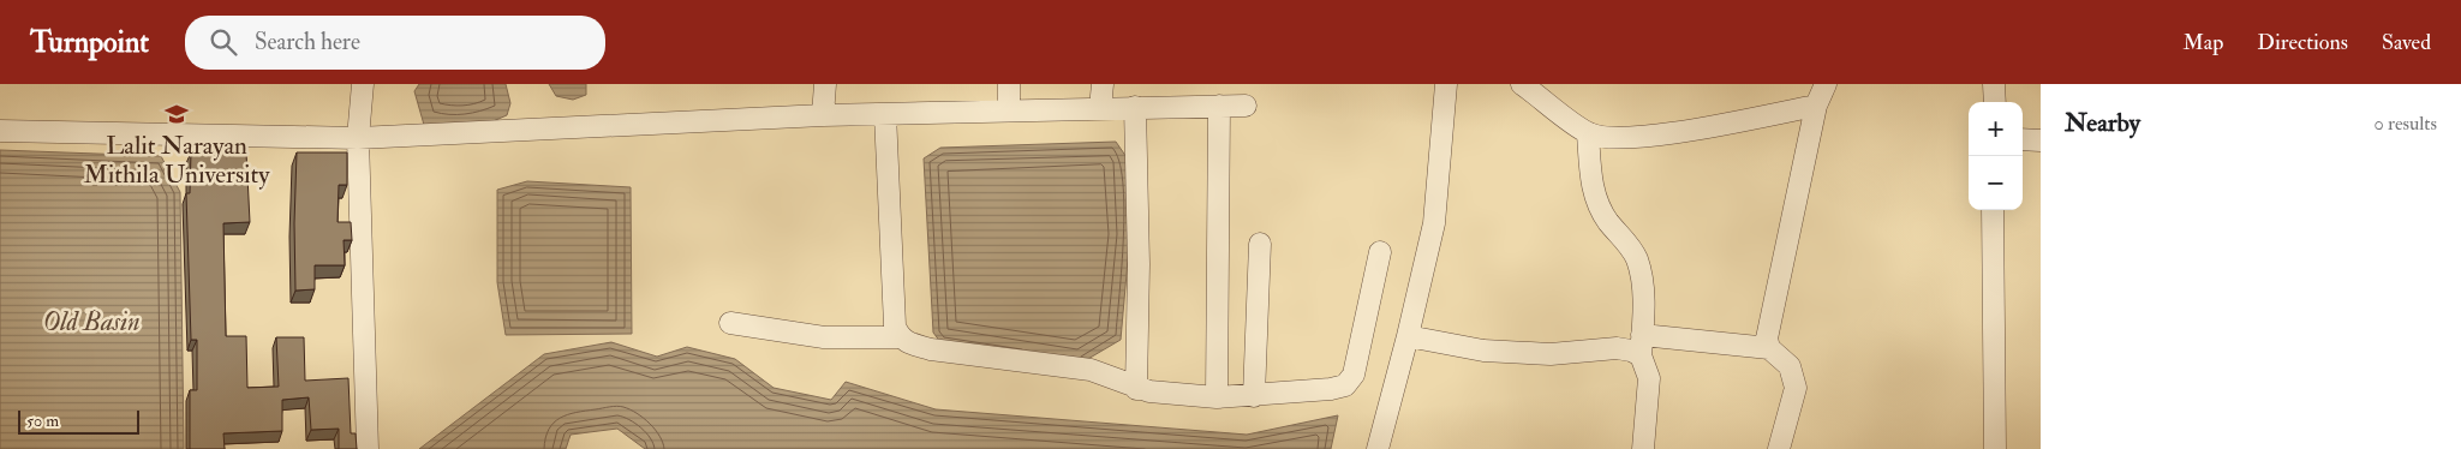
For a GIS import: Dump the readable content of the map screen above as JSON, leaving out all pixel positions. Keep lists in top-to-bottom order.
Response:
{
  "water": ["Old Basin"],
  "places": {
    "school or university": ["Lalit Narayan Mithila University"]
  },
  "scale_bar": "50 m",
  "page": {
    "header": "Turnpoint",
    "search": "Search here",
    "nav": ["Map", "Directions", "Saved"],
    "heading": ["Nearby", "0 results"],
    "map_buttons": ["+", "−"],
    "scale": "50 m"
  }
}
